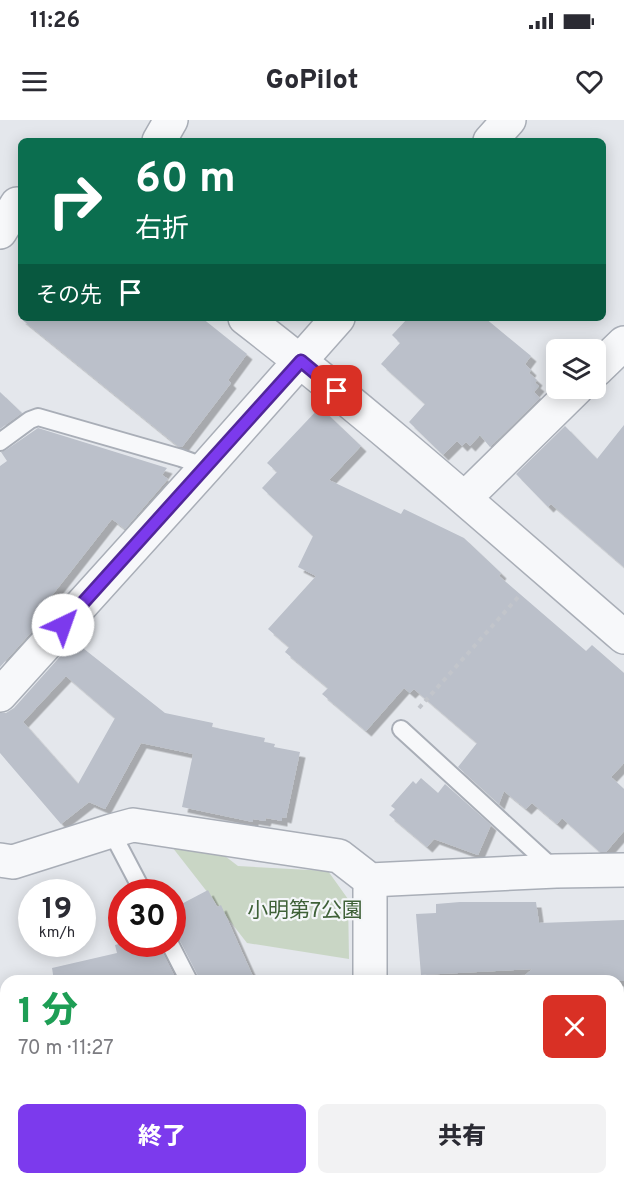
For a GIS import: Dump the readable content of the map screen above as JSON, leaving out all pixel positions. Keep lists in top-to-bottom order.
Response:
{
  "parks": ["小明第7公園"],
  "page": {
    "status": "11:26",
    "header": "GoPilot",
    "turn": ["60 m", "右折"],
    "then": "その先",
    "speed": "19 km/h",
    "limit": "30",
    "heading": ["1 分", "70 m · 11:27"],
    "buttons": ["終了", "共有"]
  }
}
